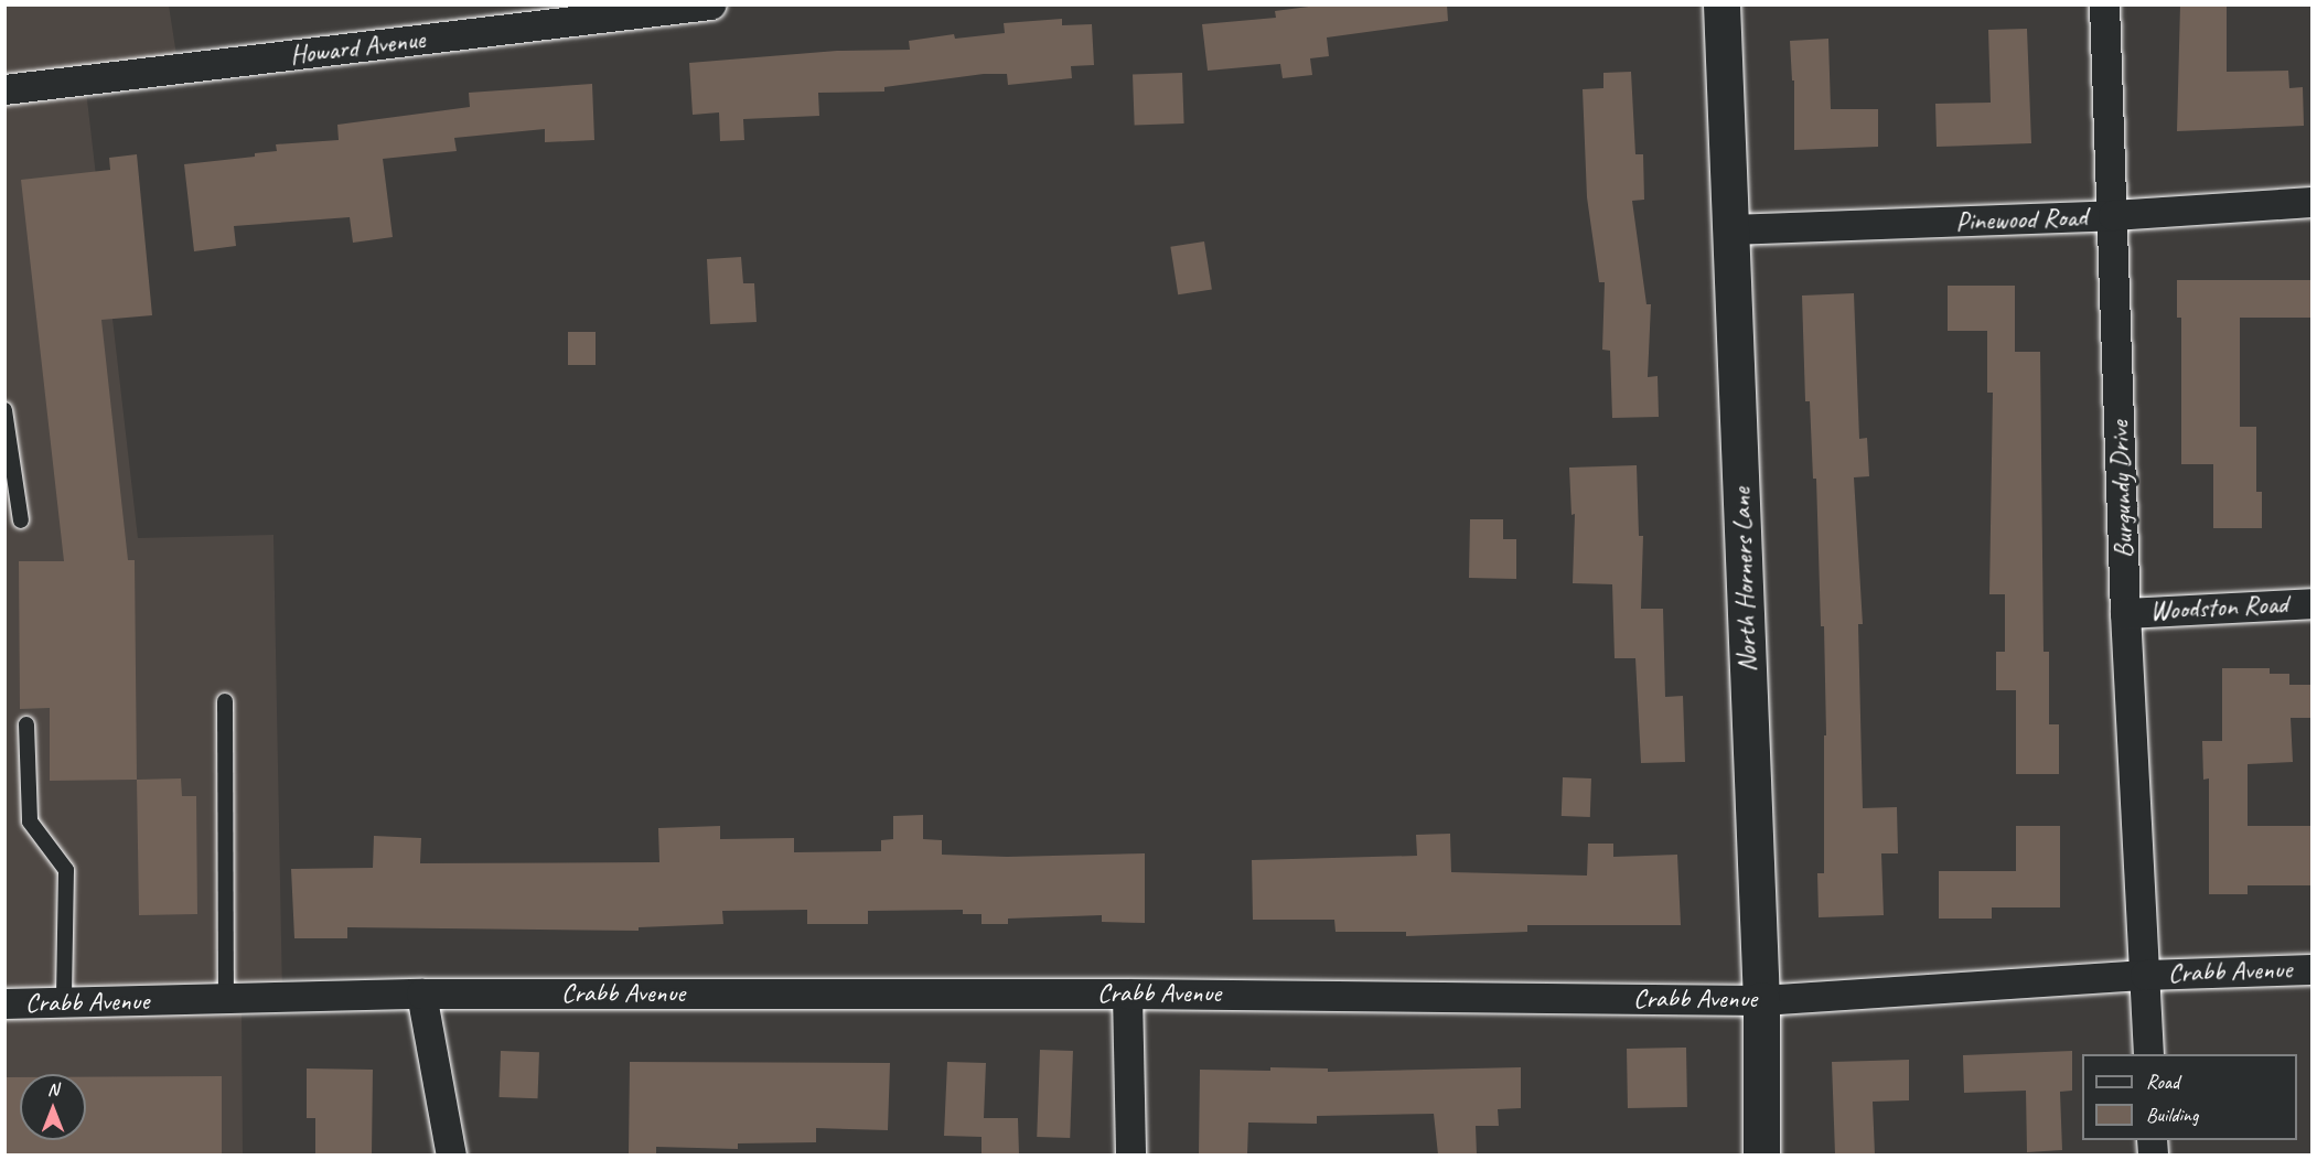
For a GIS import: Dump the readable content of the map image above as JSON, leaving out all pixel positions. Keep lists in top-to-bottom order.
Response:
{
  "streets": {
    "street": [
      "Howard Avenue",
      "Pinewood Road",
      "Burgundy Drive",
      "North Horners Lane",
      "Woodston Road",
      "Crabb Avenue"
    ]
  },
  "crossings": [
    ["Pinewood Road", "Burgundy Drive"],
    ["Pinewood Road", "North Horners Lane"],
    ["Burgundy Drive", "Woodston Road"],
    ["Burgundy Drive", "Crabb Avenue"],
    ["North Horners Lane", "Crabb Avenue"]
  ],
  "legend": ["Road", "Building"],
  "north": "top"
}
